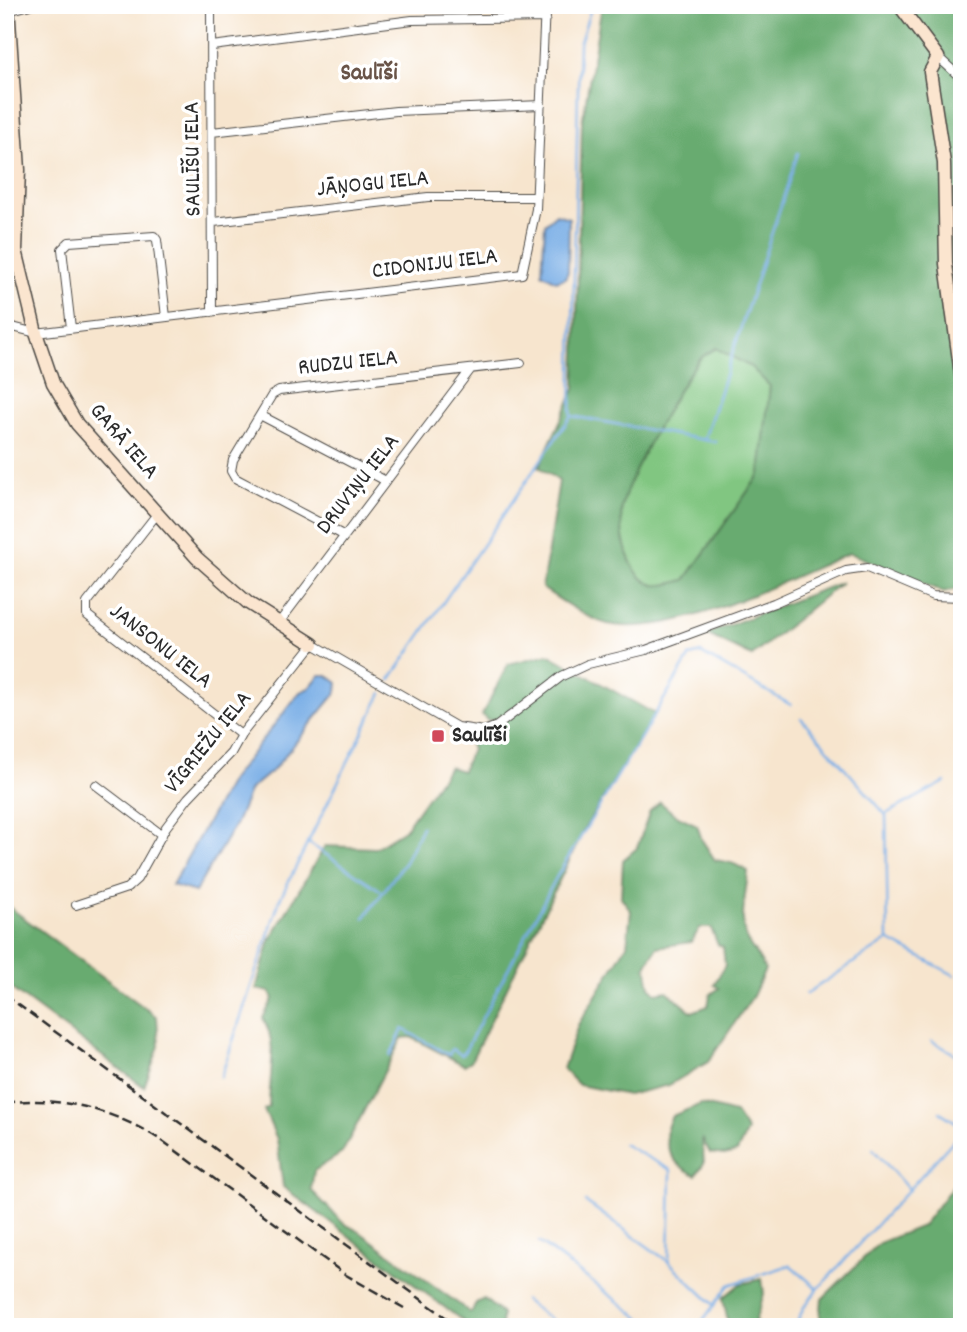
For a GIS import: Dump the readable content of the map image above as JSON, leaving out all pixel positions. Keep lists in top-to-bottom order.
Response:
{
  "streets": {
    "street": [
      "SAULĪŠU IELA",
      "JĀŅOGU IELA",
      "CIDONIJU IELA",
      "RUDZU IELA",
      "GARĀ IELA",
      "DRUVIŅU IELA",
      "JANSONU IELA",
      "VĪGRIEŽU IELA"
    ]
  },
  "crossings": [
    ["SAULĪŠU IELA", "JĀŅOGU IELA"],
    ["SAULĪŠU IELA", "CIDONIJU IELA"],
    ["JĀŅOGU IELA", "CIDONIJU IELA"],
    ["CIDONIJU IELA", "GARĀ IELA"],
    ["RUDZU IELA", "DRUVIŅU IELA"],
    ["GARĀ IELA", "DRUVIŅU IELA"],
    ["GARĀ IELA", "JANSONU IELA"],
    ["GARĀ IELA", "VĪGRIEŽU IELA"],
    ["JANSONU IELA", "VĪGRIEŽU IELA"]
  ],
  "districts": ["Saulīši"],
  "places": {
    "transit": ["Saulīši"]
  }
}
